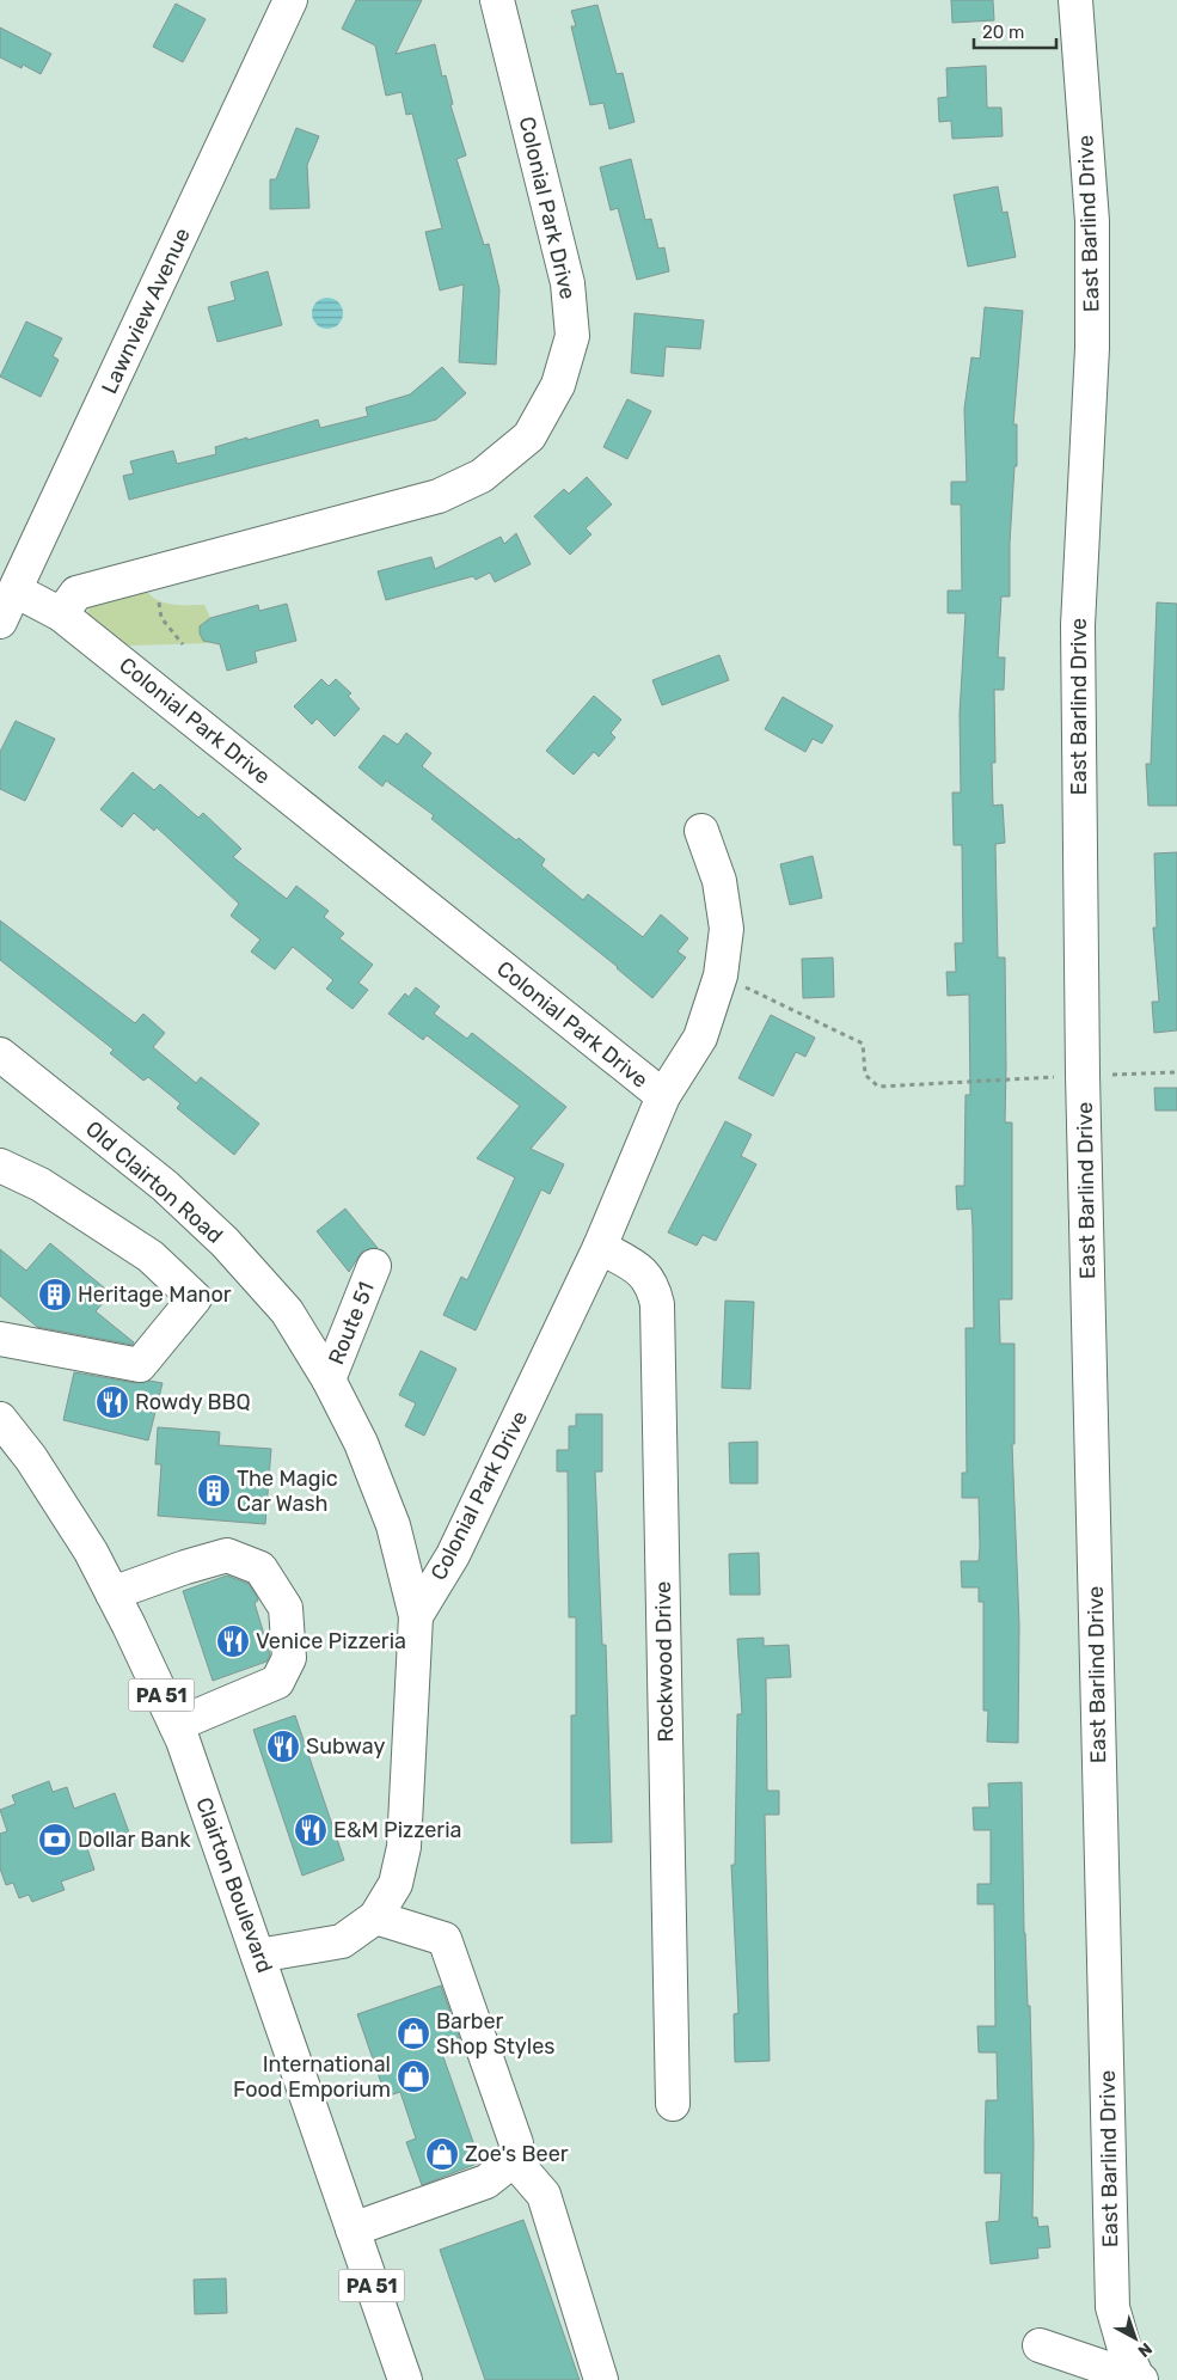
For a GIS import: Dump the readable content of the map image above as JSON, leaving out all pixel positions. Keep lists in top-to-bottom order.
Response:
{
  "streets": {
    "main road": [
      "Colonial Park Drive",
      "East Barlind Drive",
      "Lawnview Avenue",
      "Old Clairton Road",
      "Route 51",
      "Rockwood Drive",
      "PA 51",
      "Clairton Boulevard"
    ]
  },
  "crossings": [
    ["Colonial Park Drive", "Lawnview Avenue"],
    ["Colonial Park Drive", "Old Clairton Road"],
    ["Colonial Park Drive", "Rockwood Drive"],
    ["Old Clairton Road", "Route 51"],
    ["Old Clairton Road", "Clairton Boulevard"]
  ],
  "places": {
    "building": ["Heritage Manor", "The Magic Car Wash"],
    "restaurant": [
      "Rowdy BBQ",
      "Venice Pizzeria",
      "Subway",
      "E&M Pizzeria"
    ],
    "bank": ["Dollar Bank"],
    "shop": ["Barber Shop Styles", "International Food Emporium", "Zoe's Beer"]
  },
  "scale_bar": "20 m",
  "north": "bottom right"
}
